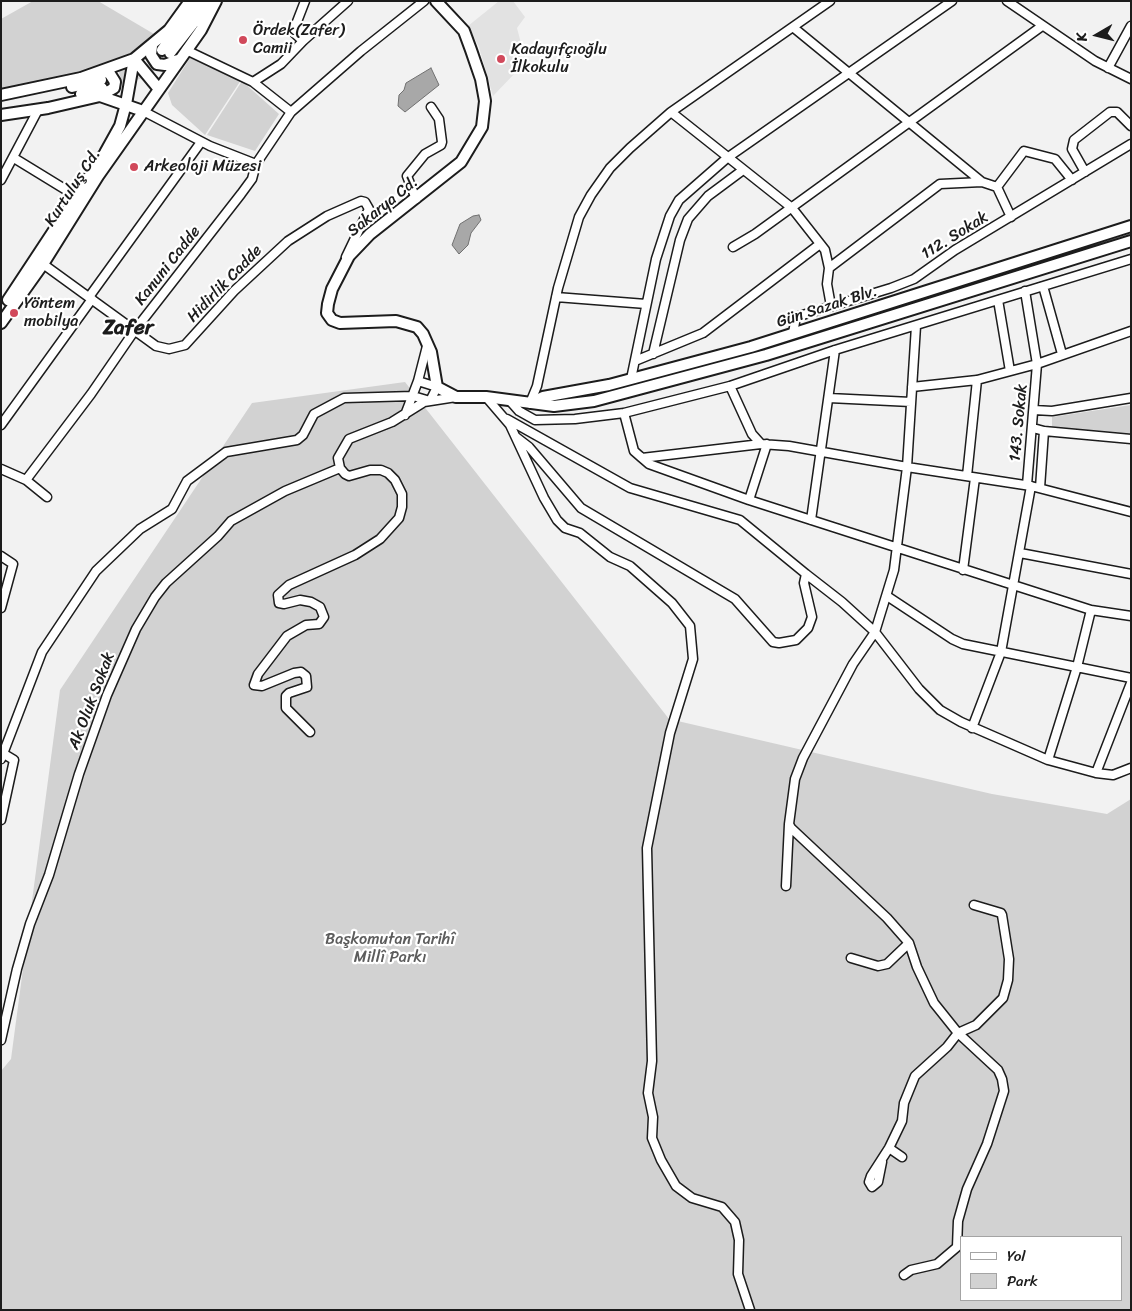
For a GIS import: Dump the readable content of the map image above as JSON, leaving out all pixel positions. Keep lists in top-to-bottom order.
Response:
{
  "streets": {
    "main road": ["Kurtuluş Cd.", "Sakarya Cd.", "Gün Sazak Blv."],
    "street": [
      "112. Sokak",
      "Kanuni Cadde",
      "Hidirlik Cadde",
      "143. Sokak",
      "Ak Oluk Sokak"
    ]
  },
  "crossings": [
    ["Kurtuluş Cd.", "Hidirlik Cadde"],
    ["Sakarya Cd.", "Hidirlik Cadde"],
    ["112. Sokak", "Gün Sazak Blv."],
    ["Kanuni Cadde", "Hidirlik Cadde"]
  ],
  "districts": ["Zafer"],
  "parks": ["Başkomutan Tarihî Millî Parkı"],
  "places": [
    "Ördek(Zafer) Camii",
    "Kadayıfçıoğlu İlkokulu",
    "Arkeoloji Müzesi",
    "Yöntem mobilya"
  ],
  "legend": ["Yol", "Park"],
  "north": "left"
}
